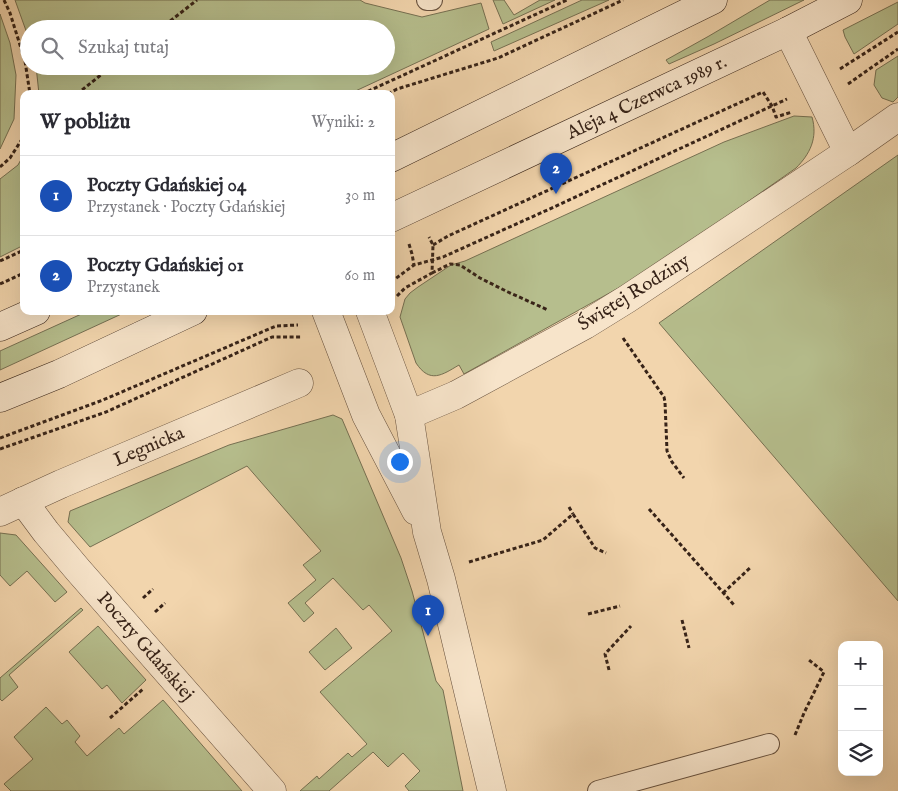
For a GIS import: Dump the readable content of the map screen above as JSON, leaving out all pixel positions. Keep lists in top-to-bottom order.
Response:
{
  "streets": {
    "street": [
      "Aleja 4 Czerwca 1989 r.",
      "Świętej Rodziny",
      "Legnicka",
      "Poczty Gdańskiej"
    ]
  },
  "crossings": [
    ["Legnicka", "Poczty Gdańskiej"]
  ],
  "page": {
    "search": "Szukaj tutaj",
    "heading": ["W pobliżu", "Wyniki: 2"],
    "pins": ["2", "1"],
    "list": [
      {
        "mark": "1",
        "name": "Poczty Gdańskiej 04",
        "note": "Przystanek · Poczty Gdańskiej",
        "value": "30 m"
      },
      {
        "mark": "2",
        "name": "Poczty Gdańskiej 01",
        "note": "Przystanek",
        "value": "60 m"
      }
    ],
    "map_buttons": ["+", "−"]
  }
}
